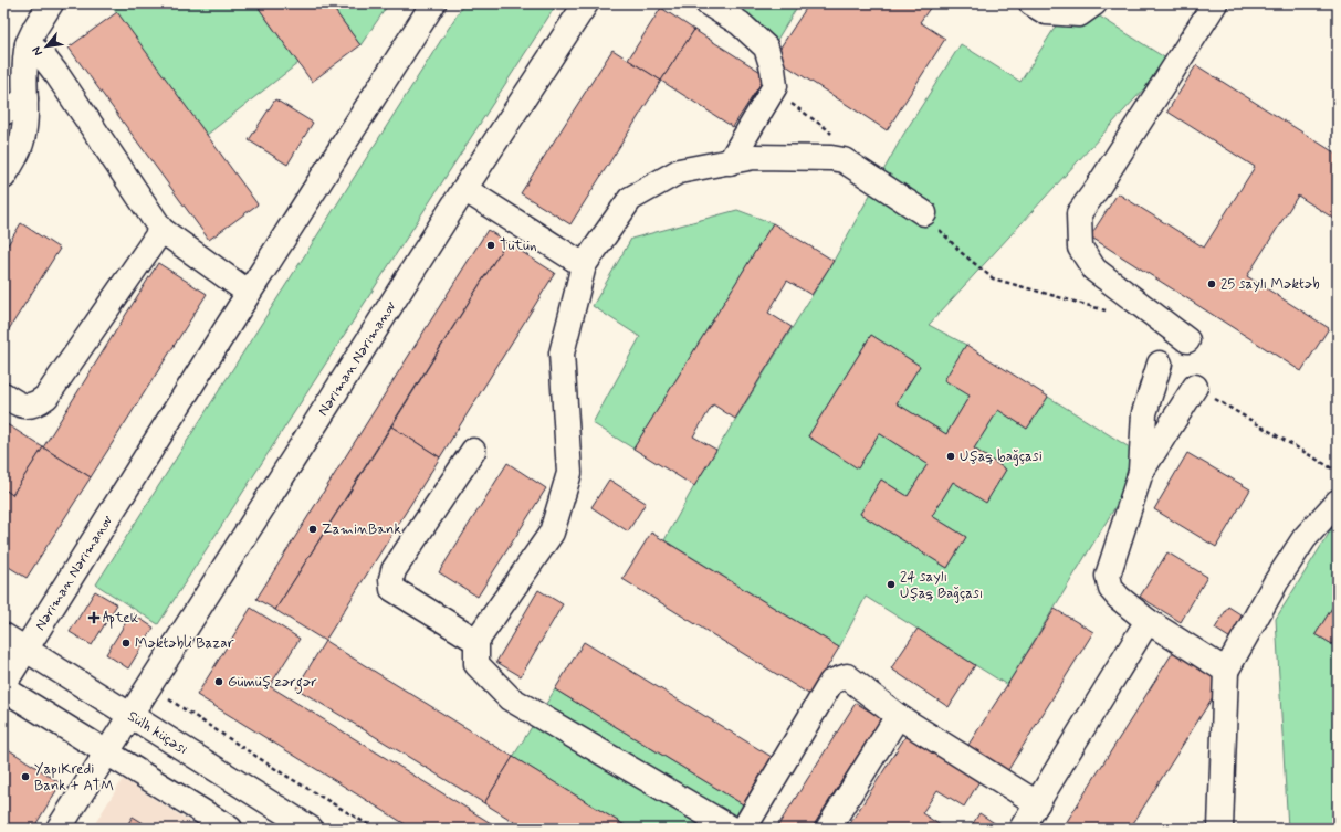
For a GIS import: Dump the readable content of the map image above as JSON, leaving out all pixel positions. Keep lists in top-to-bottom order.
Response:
{
  "streets": {
    "main road": ["Nəriman Nərimanov", "Sülh küçəsi"]
  },
  "crossings": [
    ["Nəriman Nərimanov", "Sülh küçəsi"]
  ],
  "places": {
    "other": [
      "Tütün",
      "25 saylı Məktəb",
      "Uşaq bağçasi",
      "ZaminBank",
      "24 saylı Uşaq Bağçası",
      "Məktəbli Bazar",
      "Gümüş zərgər",
      "YapıKredi Bank + ATM"
    ],
    "health": ["Aptek"]
  },
  "north": "bottom left"
}
